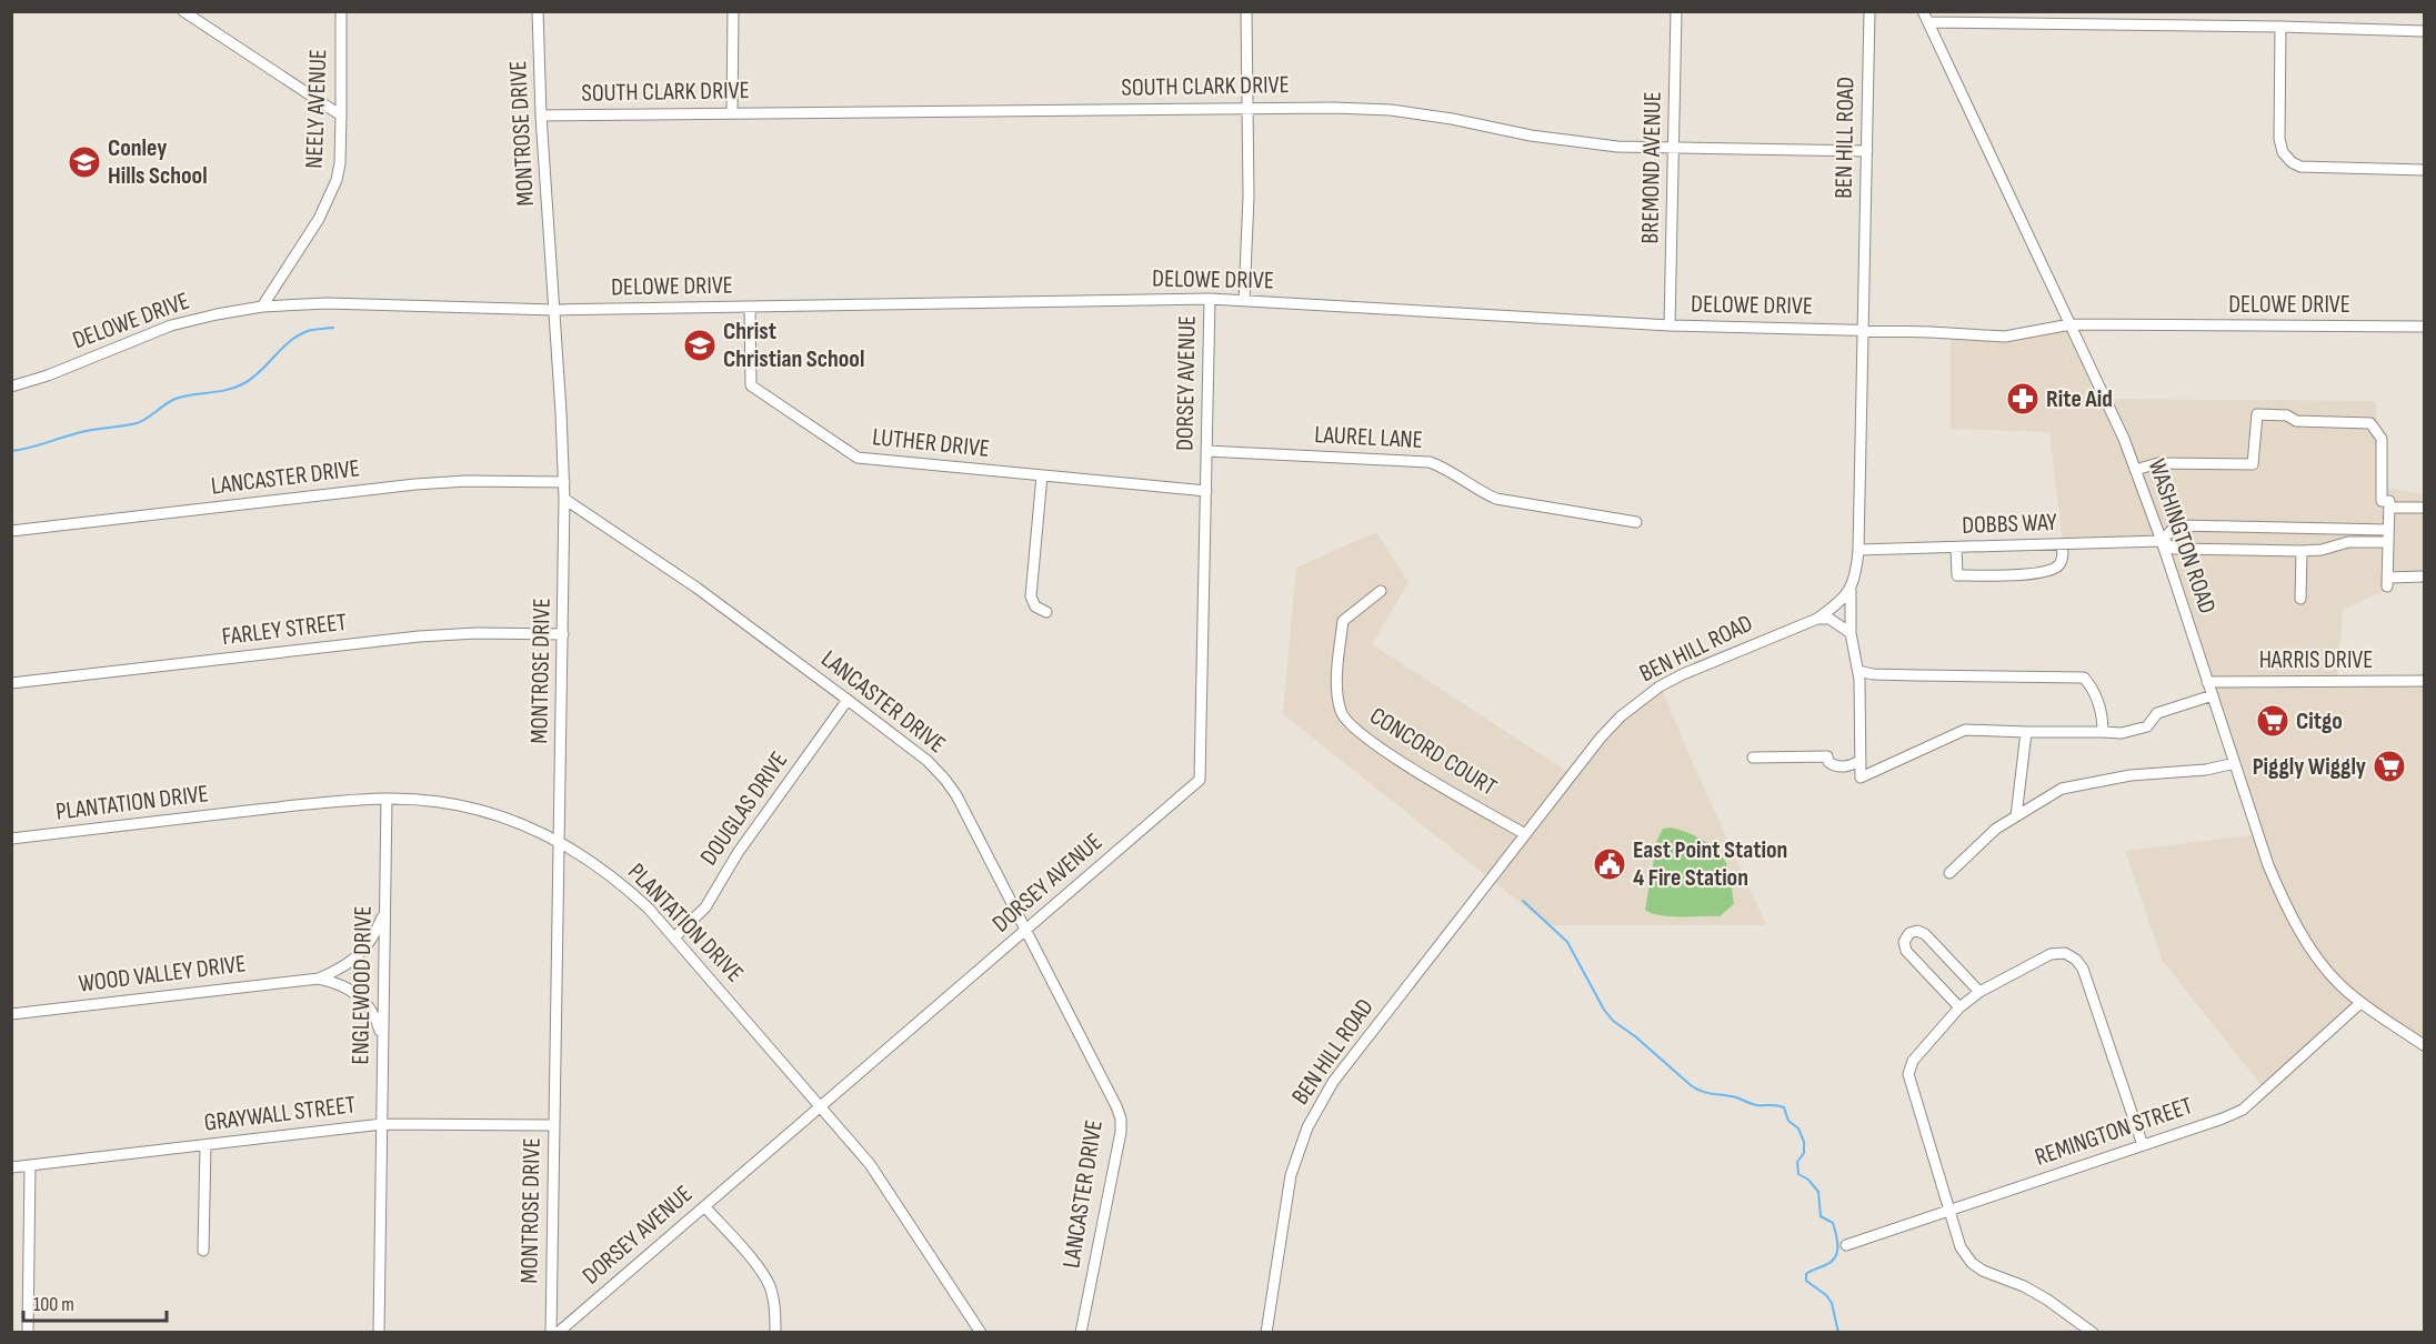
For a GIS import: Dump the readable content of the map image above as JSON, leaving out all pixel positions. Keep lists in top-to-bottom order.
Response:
{
  "streets": {
    "street": [
      "SOUTH CLARK DRIVE",
      "NEELY AVENUE",
      "MONTROSE DRIVE",
      "BEN HILL ROAD",
      "BREMOND AVENUE",
      "DELOWE DRIVE",
      "DORSEY AVENUE",
      "LAUREL LANE",
      "LUTHER DRIVE",
      "LANCASTER DRIVE",
      "DOBBS WAY",
      "WASHINGTON ROAD",
      "FARLEY STREET",
      "HARRIS DRIVE",
      "CONCORD COURT",
      "PLANTATION DRIVE",
      "DOUGLAS DRIVE",
      "WOOD VALLEY DRIVE",
      "ENGLEWOOD DRIVE",
      "GRAYWALL STREET",
      "REMINGTON STREET"
    ]
  },
  "crossings": [
    ["SOUTH CLARK DRIVE", "MONTROSE DRIVE"],
    ["SOUTH CLARK DRIVE", "BEN HILL ROAD"],
    ["SOUTH CLARK DRIVE", "BREMOND AVENUE"],
    ["NEELY AVENUE", "DELOWE DRIVE"],
    ["MONTROSE DRIVE", "DELOWE DRIVE"],
    ["MONTROSE DRIVE", "LANCASTER DRIVE"],
    ["MONTROSE DRIVE", "FARLEY STREET"],
    ["MONTROSE DRIVE", "PLANTATION DRIVE"],
    ["MONTROSE DRIVE", "GRAYWALL STREET"],
    ["BEN HILL ROAD", "DELOWE DRIVE"],
    ["BEN HILL ROAD", "DOBBS WAY"],
    ["BEN HILL ROAD", "CONCORD COURT"],
    ["BREMOND AVENUE", "DELOWE DRIVE"],
    ["DELOWE DRIVE", "DORSEY AVENUE"],
    ["DELOWE DRIVE", "LUTHER DRIVE"],
    ["DELOWE DRIVE", "WASHINGTON ROAD"],
    ["DORSEY AVENUE", "LAUREL LANE"],
    ["DORSEY AVENUE", "LUTHER DRIVE"],
    ["DORSEY AVENUE", "LANCASTER DRIVE"],
    ["DORSEY AVENUE", "PLANTATION DRIVE"],
    ["LANCASTER DRIVE", "DOUGLAS DRIVE"],
    ["DOBBS WAY", "WASHINGTON ROAD"],
    ["WASHINGTON ROAD", "HARRIS DRIVE"],
    ["WASHINGTON ROAD", "REMINGTON STREET"],
    ["PLANTATION DRIVE", "DOUGLAS DRIVE"],
    ["PLANTATION DRIVE", "ENGLEWOOD DRIVE"],
    ["WOOD VALLEY DRIVE", "ENGLEWOOD DRIVE"],
    ["ENGLEWOOD DRIVE", "GRAYWALL STREET"]
  ],
  "places": {
    "school or university": ["Conley Hills School", "Christ Christian School"],
    "pharmacy": ["Rite Aid"],
    "supermarket": ["Citgo", "Piggly Wiggly"],
    "public building": ["East Point Station 4 Fire Station"]
  },
  "scale_bar": "100 m"
}
